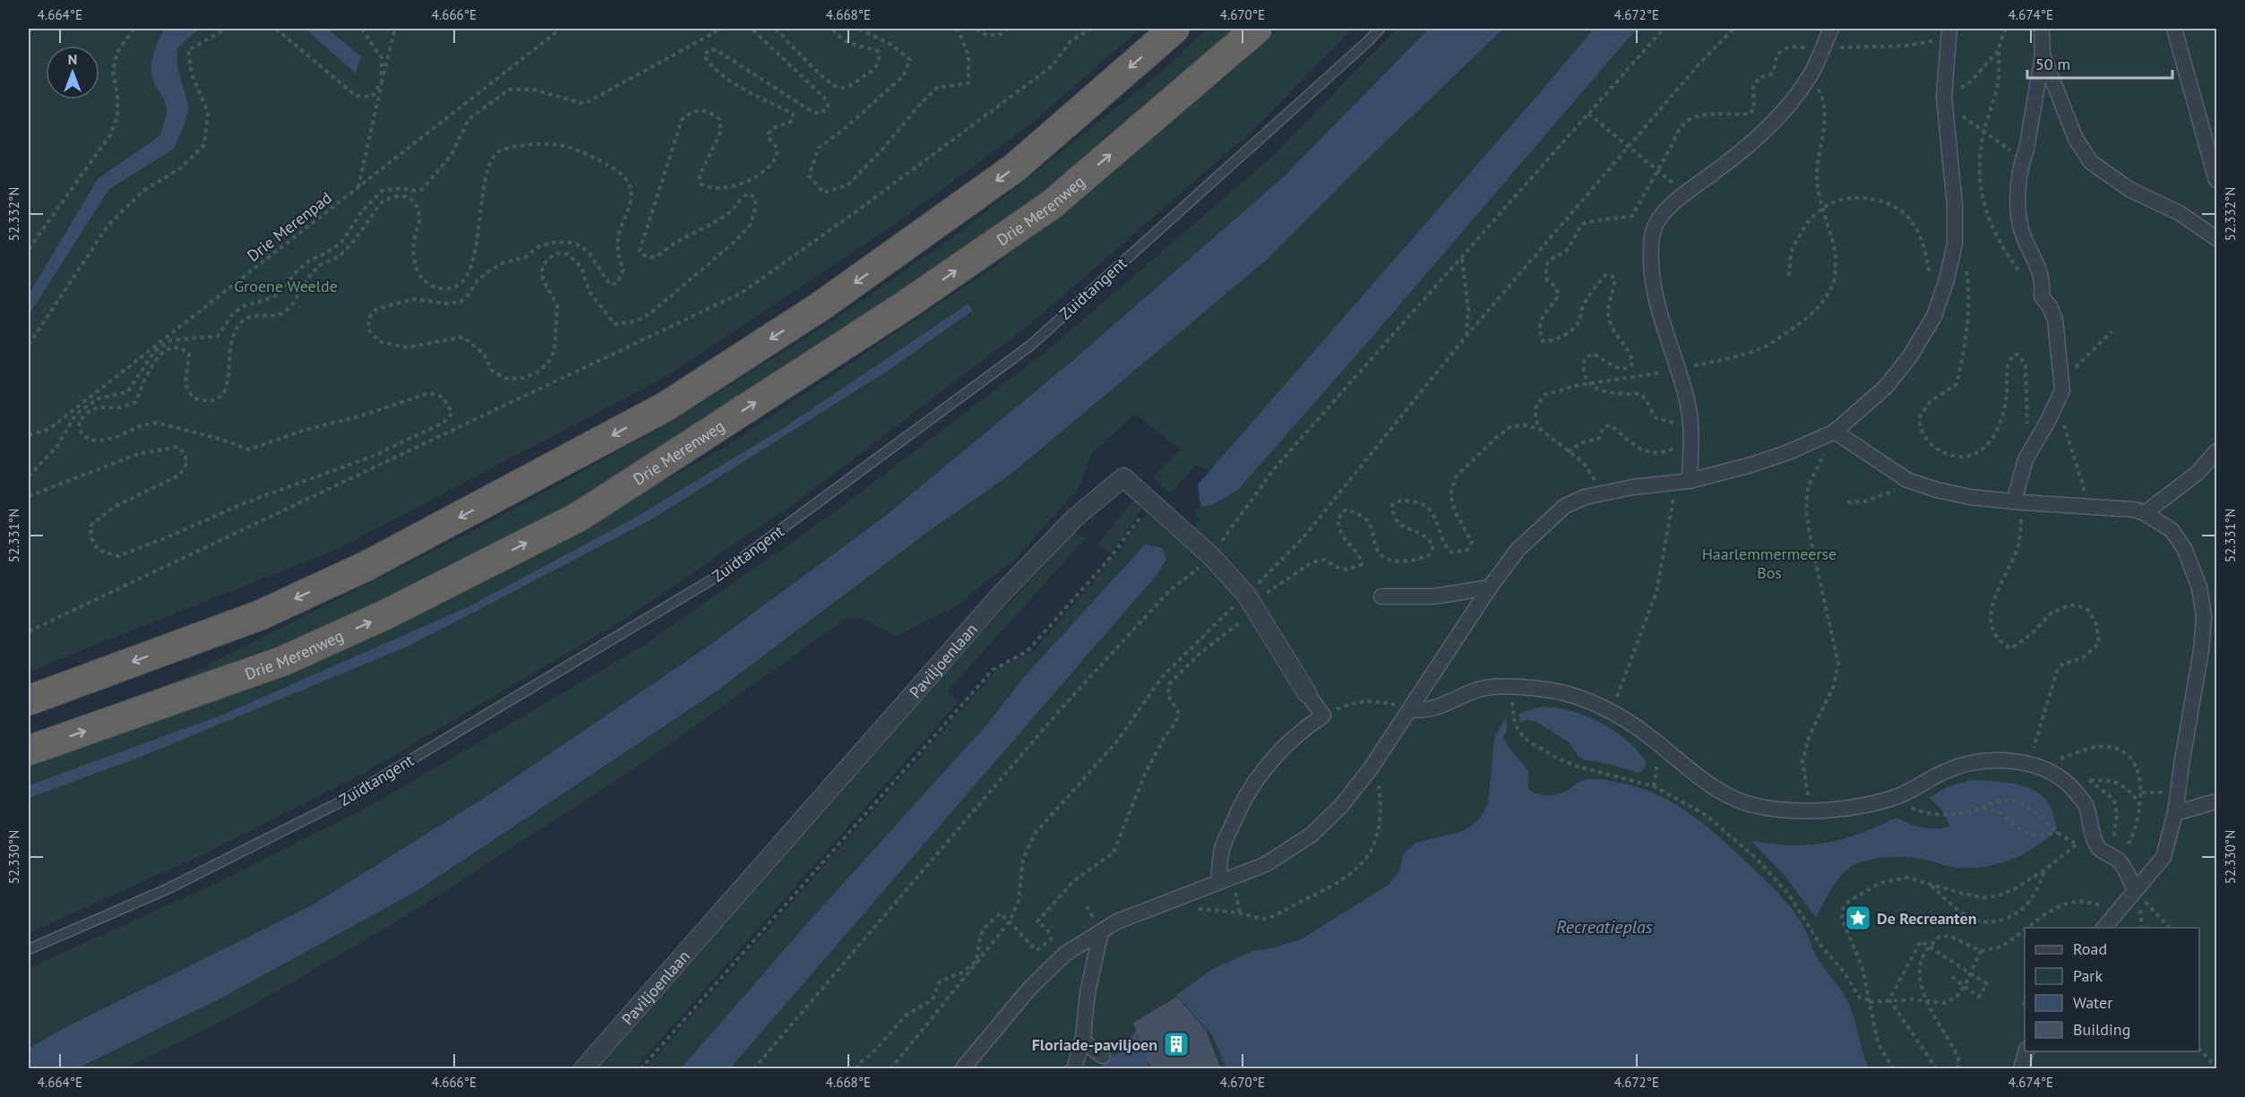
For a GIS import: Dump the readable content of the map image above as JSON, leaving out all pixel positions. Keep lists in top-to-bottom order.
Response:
{
  "streets": {
    "highway": ["Drie Merenweg"],
    "street": ["Paviljoenlaan"],
    "lane": ["Zuidtangent"],
    "path": ["Drie Merenpad"]
  },
  "water": ["Recreatieplas"],
  "parks": ["Groene Weelde", "Haarlemmermeerse Bos"],
  "places": {
    "place": ["De Recreanten"],
    "building": ["Floriade-paviljoen"]
  },
  "legend": [
    "Road",
    "Park",
    "Water",
    "Building"
  ],
  "scale_bar": "50 m",
  "north": "top",
  "coordinates": [
    "4.664°E",
    "4.666°E",
    "4.668°E",
    "4.670°E",
    "4.672°E",
    "4.674°E",
    "52.332°N",
    "52.331°N",
    "52.330°N"
  ]
}
